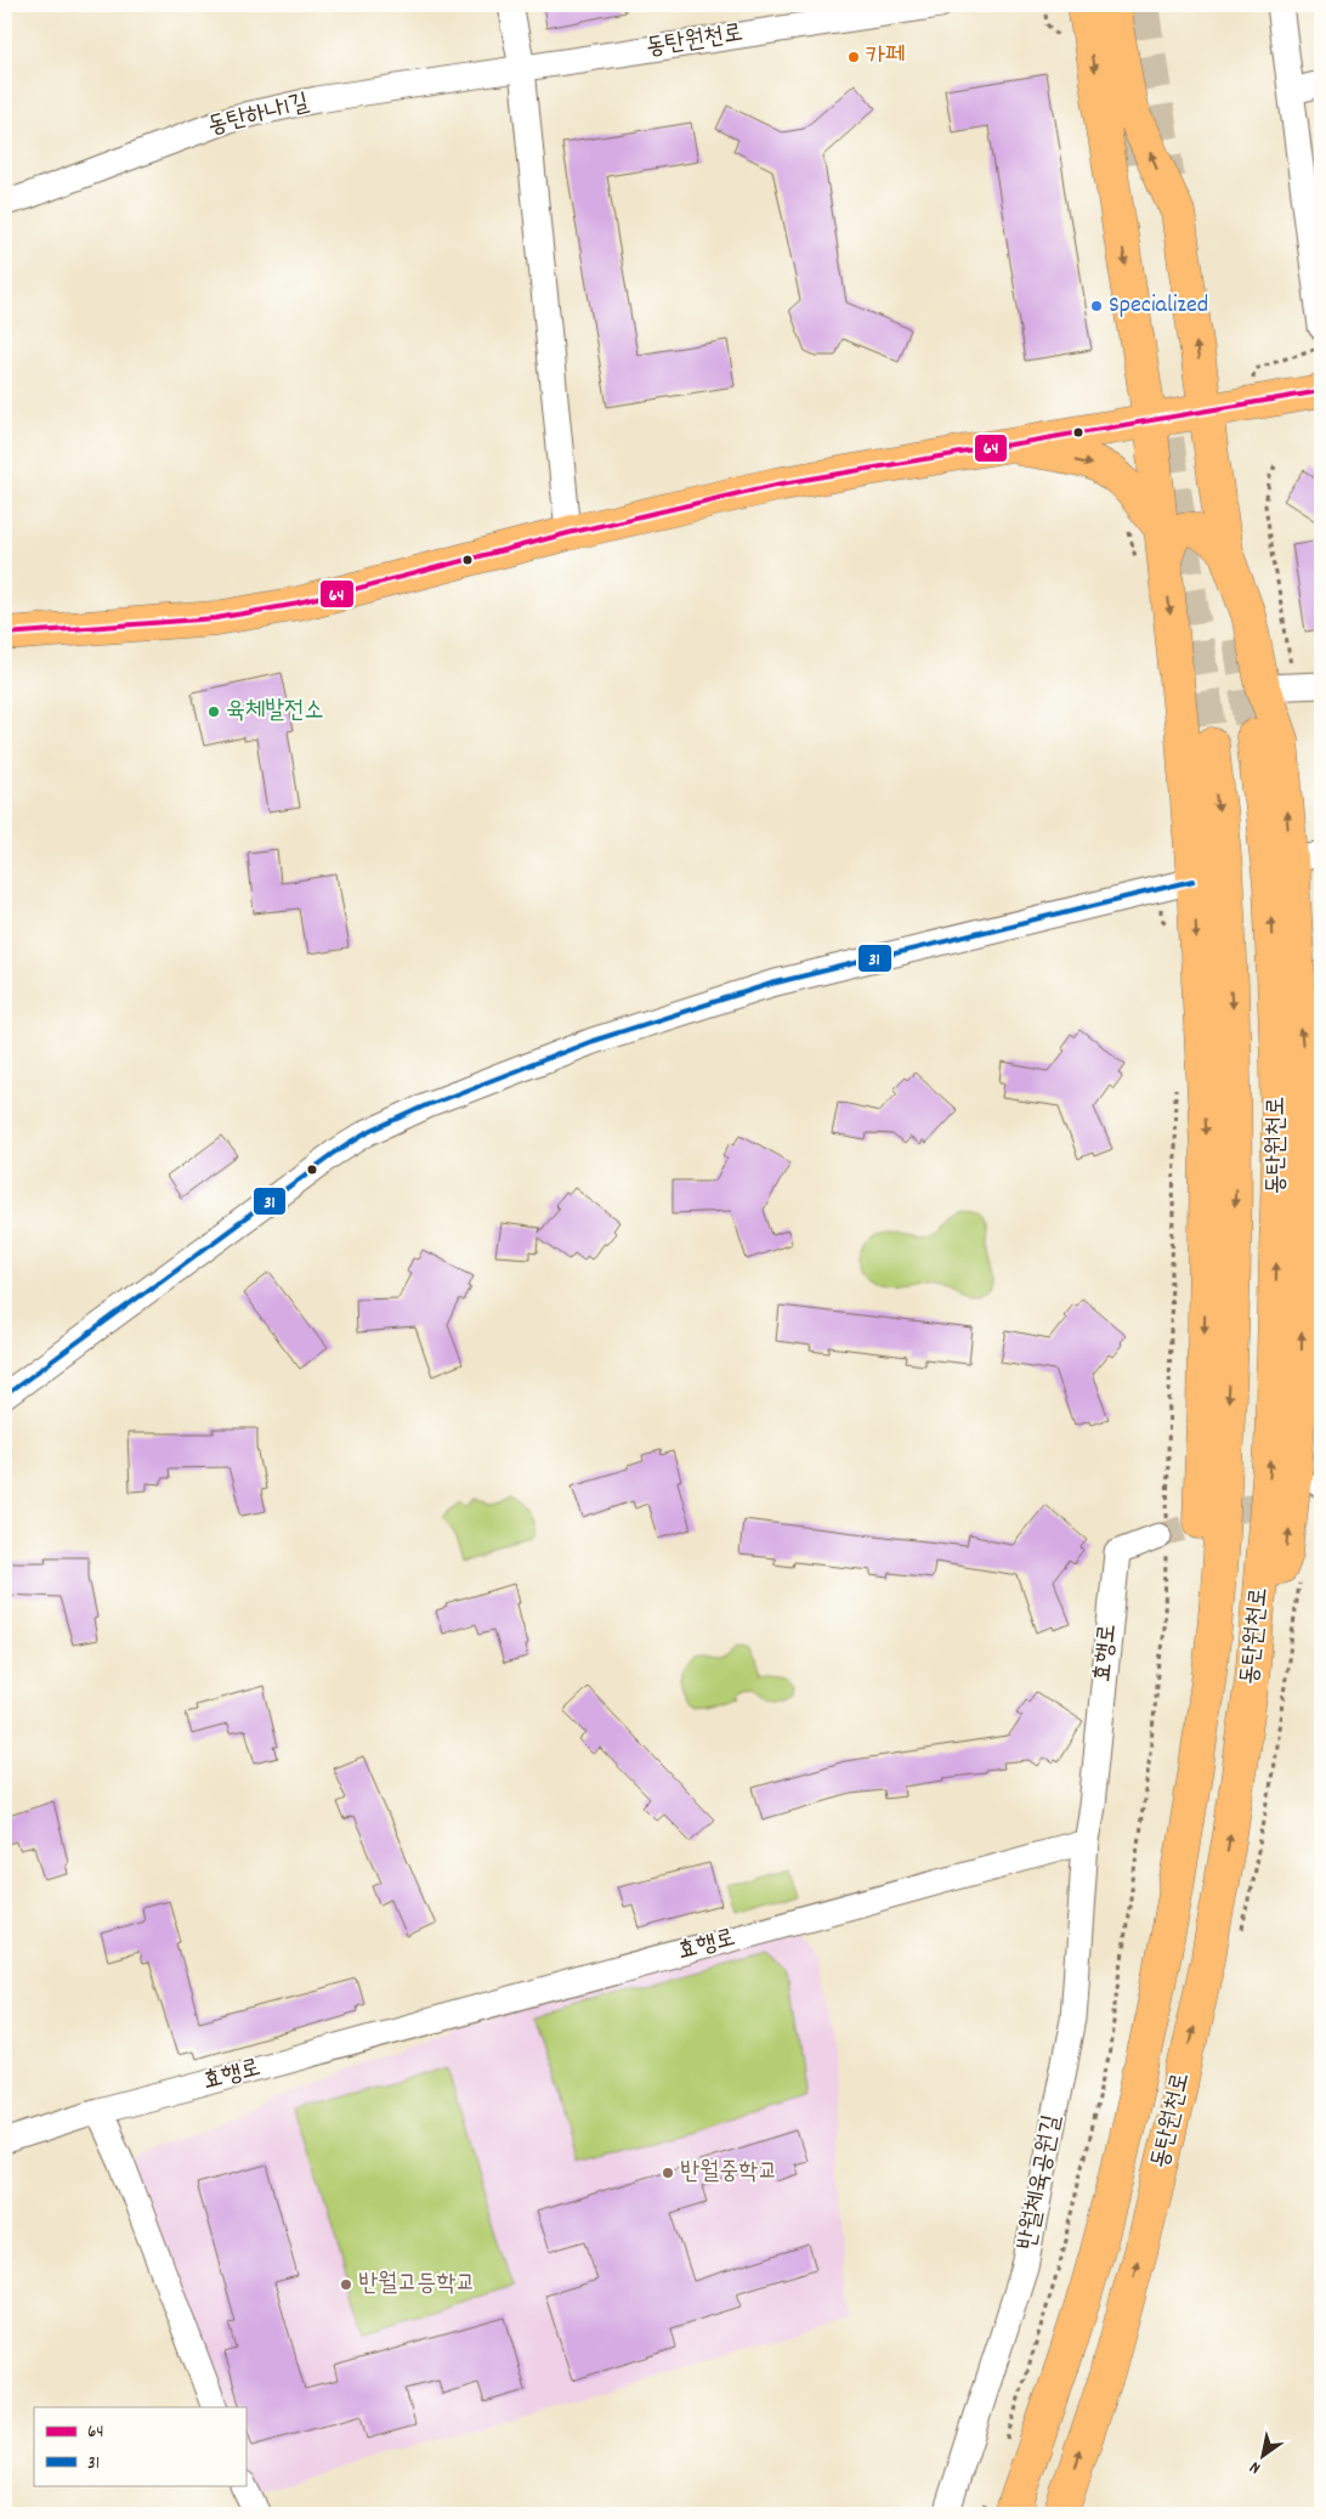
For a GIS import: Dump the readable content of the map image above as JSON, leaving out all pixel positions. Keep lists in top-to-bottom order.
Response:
{
  "streets": {
    "main road": ["동탄원천로"],
    "street": ["동탄하나1길", "효행로", "반월체육공원길"]
  },
  "crossings": [
    ["동탄원천로", "동탄하나1길"],
    ["효행로", "반월체육공원길"]
  ],
  "places": [
    "카페",
    "Specialized",
    "육체발전소",
    "반월중학교",
    "반월고등학교"
  ],
  "lines": ["transit line 64", "transit line 31"],
  "legend": ["64", "31"],
  "north": "bottom left"
}
